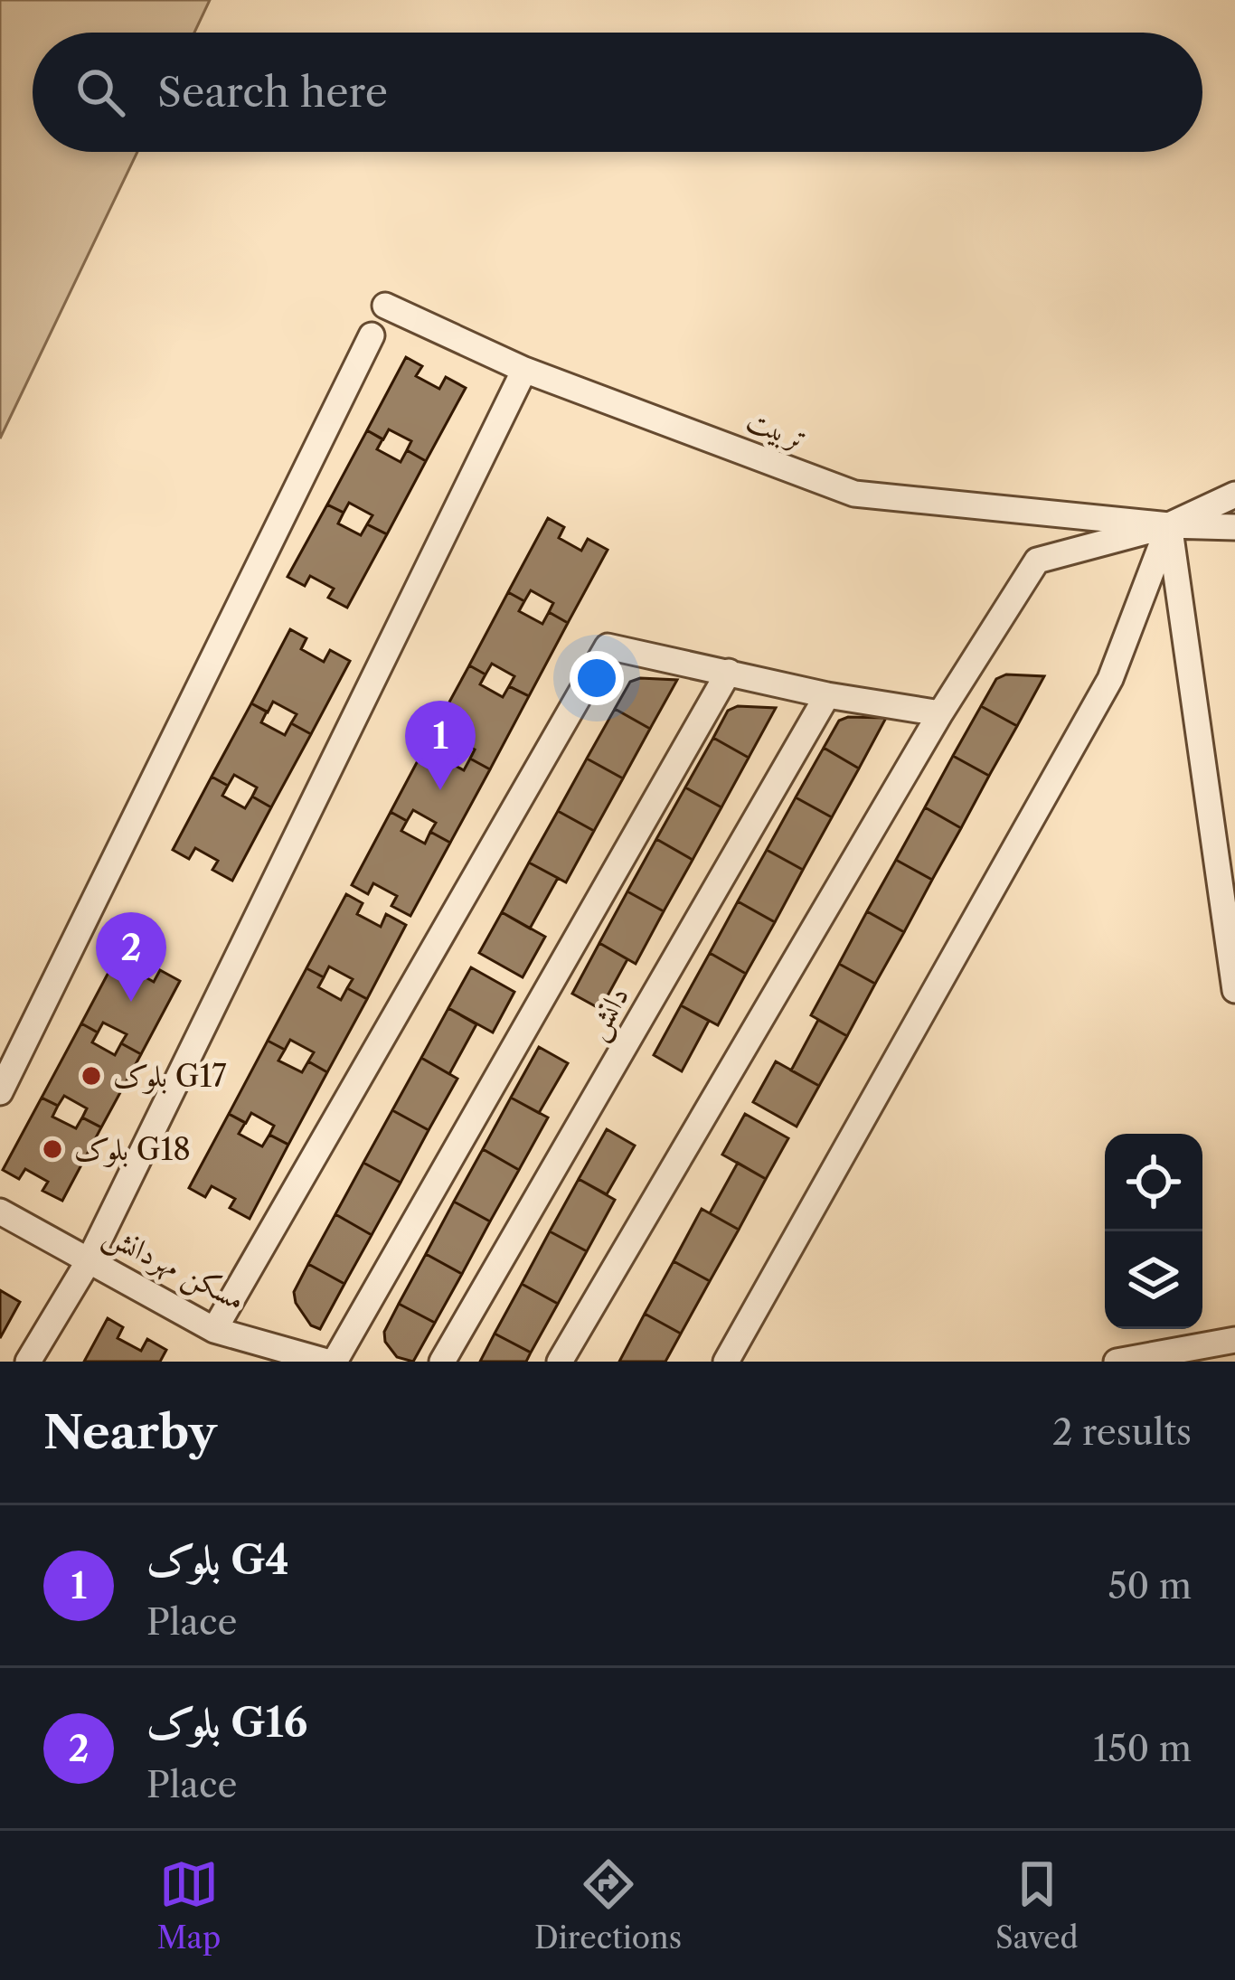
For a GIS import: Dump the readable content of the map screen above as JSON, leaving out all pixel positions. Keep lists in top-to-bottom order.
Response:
{
  "streets": {
    "street": ["تربیت", "دانش", "مسکن مهردانش"]
  },
  "places": ["بلوک G17", "بلوک G18"],
  "page": {
    "search": "Search here",
    "pins": ["1", "2"],
    "heading": ["Nearby", "2 results"],
    "list": [
      {
        "mark": "1",
        "name": "بلوک G4",
        "note": "Place",
        "value": "50 m"
      },
      {
        "mark": "2",
        "name": "بلوک G16",
        "note": "Place",
        "value": "150 m"
      }
    ],
    "nav": ["Map", "Directions", "Saved"]
  }
}
